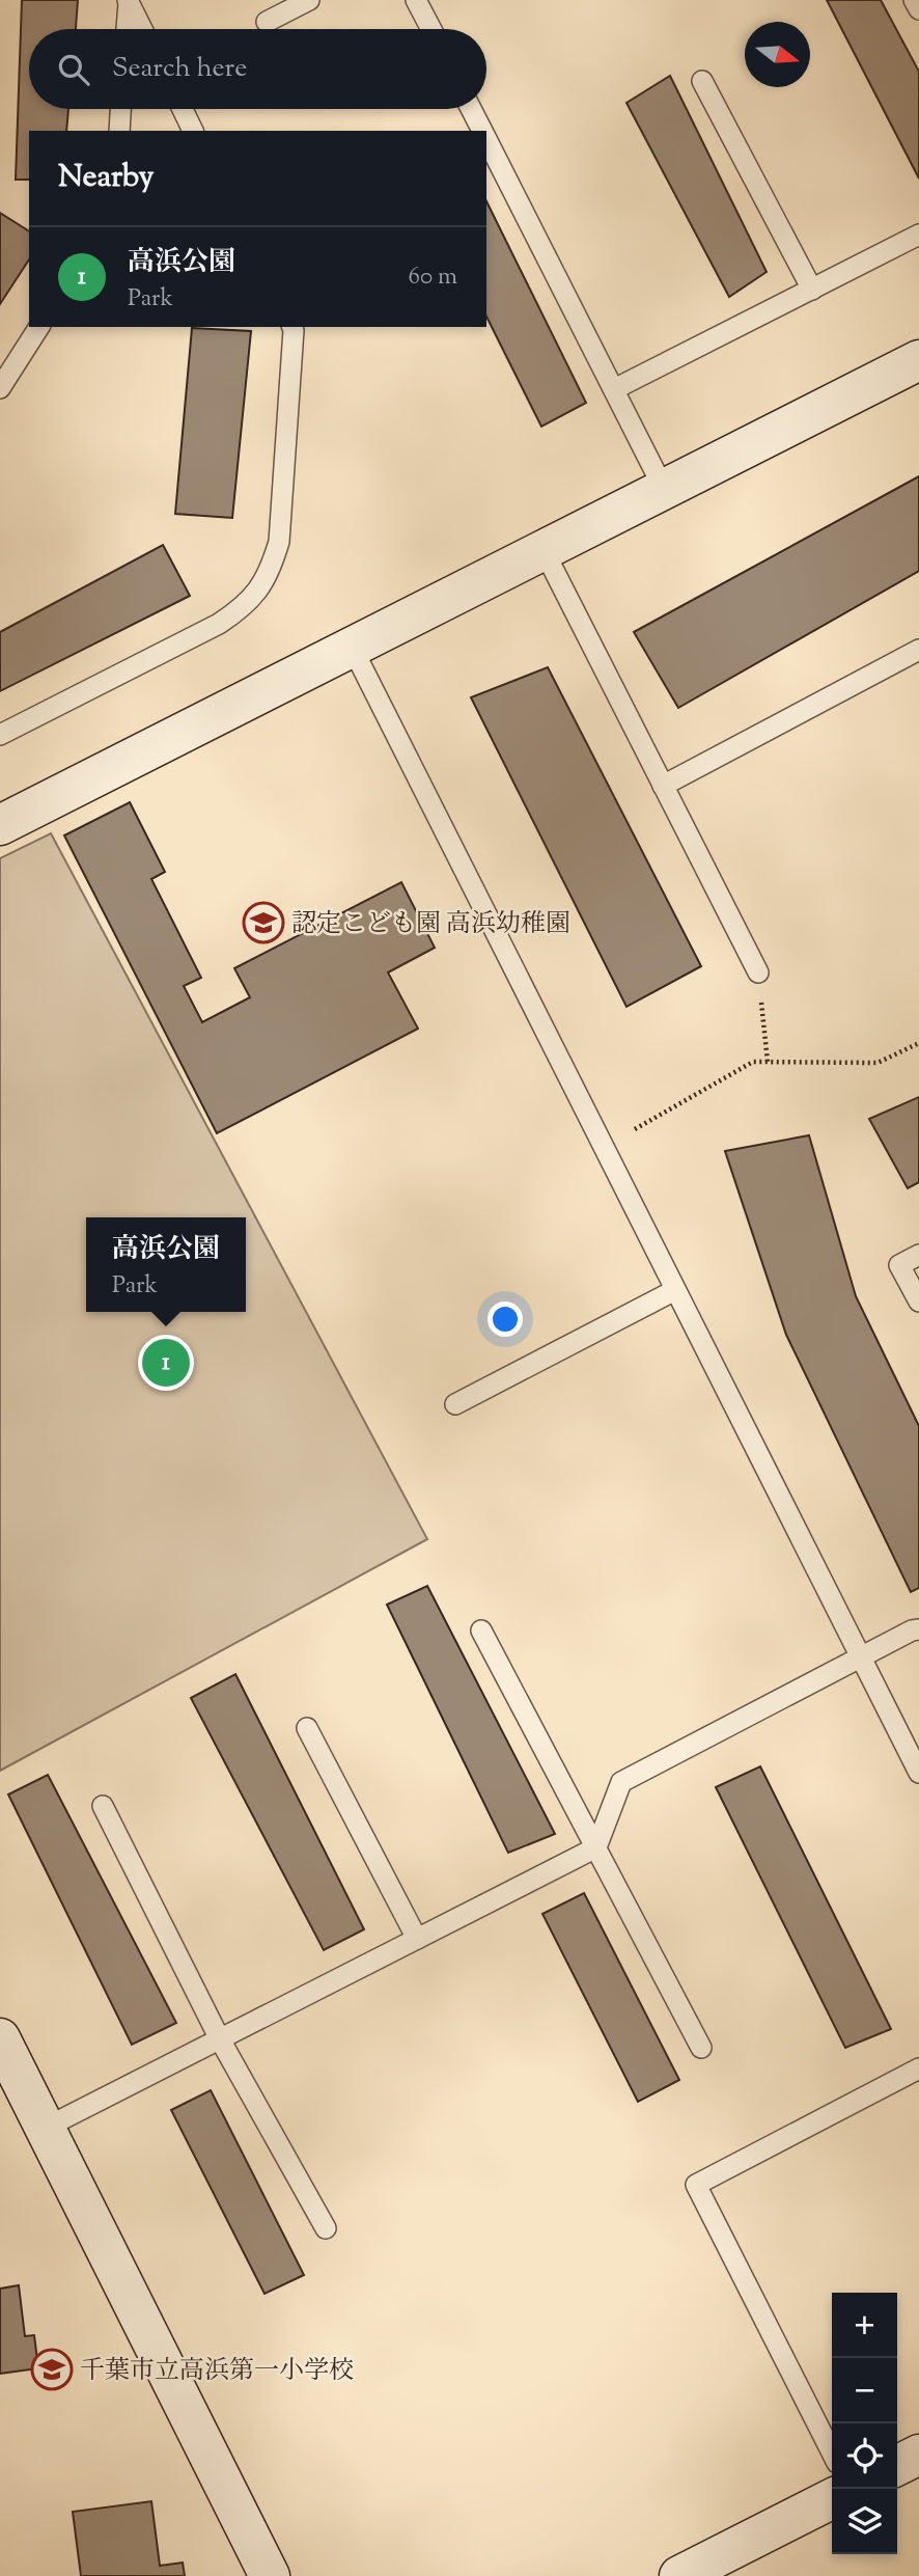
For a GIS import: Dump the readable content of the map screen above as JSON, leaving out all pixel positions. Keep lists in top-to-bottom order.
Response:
{
  "places": {
    "school or university": ["認定こども園 高浜幼稚園", "千葉市立高浜第一小学校"]
  },
  "north": "right",
  "page": {
    "search": "Search here",
    "heading": "Nearby",
    "list": [
      {
        "mark": "1",
        "name": "高浜公園",
        "note": "Park",
        "value": "60 m"
      }
    ],
    "popup": ["高浜公園", "Park"],
    "pins": "1",
    "map_buttons": ["+", "−"]
  }
}
